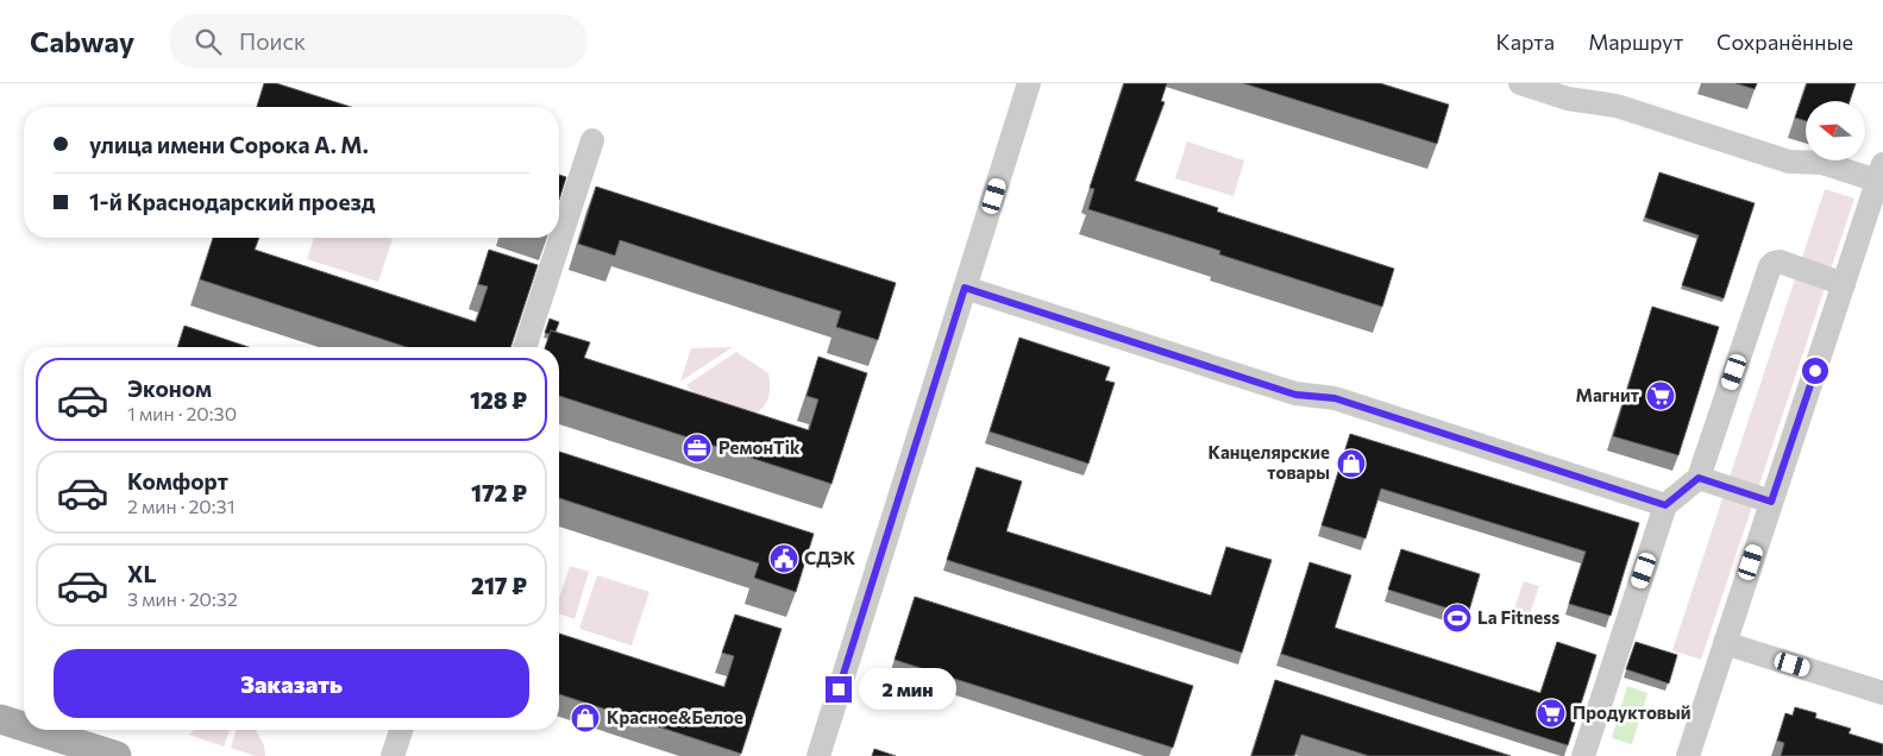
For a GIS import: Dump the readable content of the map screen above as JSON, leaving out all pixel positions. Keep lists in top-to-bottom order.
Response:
{
  "places": {
    "supermarket": ["Магнит", "Продуктовый"],
    "office": ["РемонTik"],
    "shop": ["Канцелярские товары", "Красное&Белое"],
    "public building": ["СДЭК"],
    "sports": ["La Fitness"]
  },
  "north": "left",
  "page": {
    "header": "Cabway",
    "search": "Поиск",
    "nav": ["Карта", "Маршрут", "Сохранённые"],
    "banner": ["улица имени Сорока А. М.", "1-й Краснодарский проезд"],
    "list": [
      {
        "name": "Эконом",
        "note": "1 мин · 20:30",
        "value": "128 ₽"
      },
      {
        "name": "Комфорт",
        "note": "2 мин · 20:31",
        "value": "172 ₽"
      },
      {
        "name": "XL",
        "note": "3 мин · 20:32",
        "value": "217 ₽"
      }
    ],
    "buttons": "Заказать",
    "bubble": "2 мин"
  }
}
